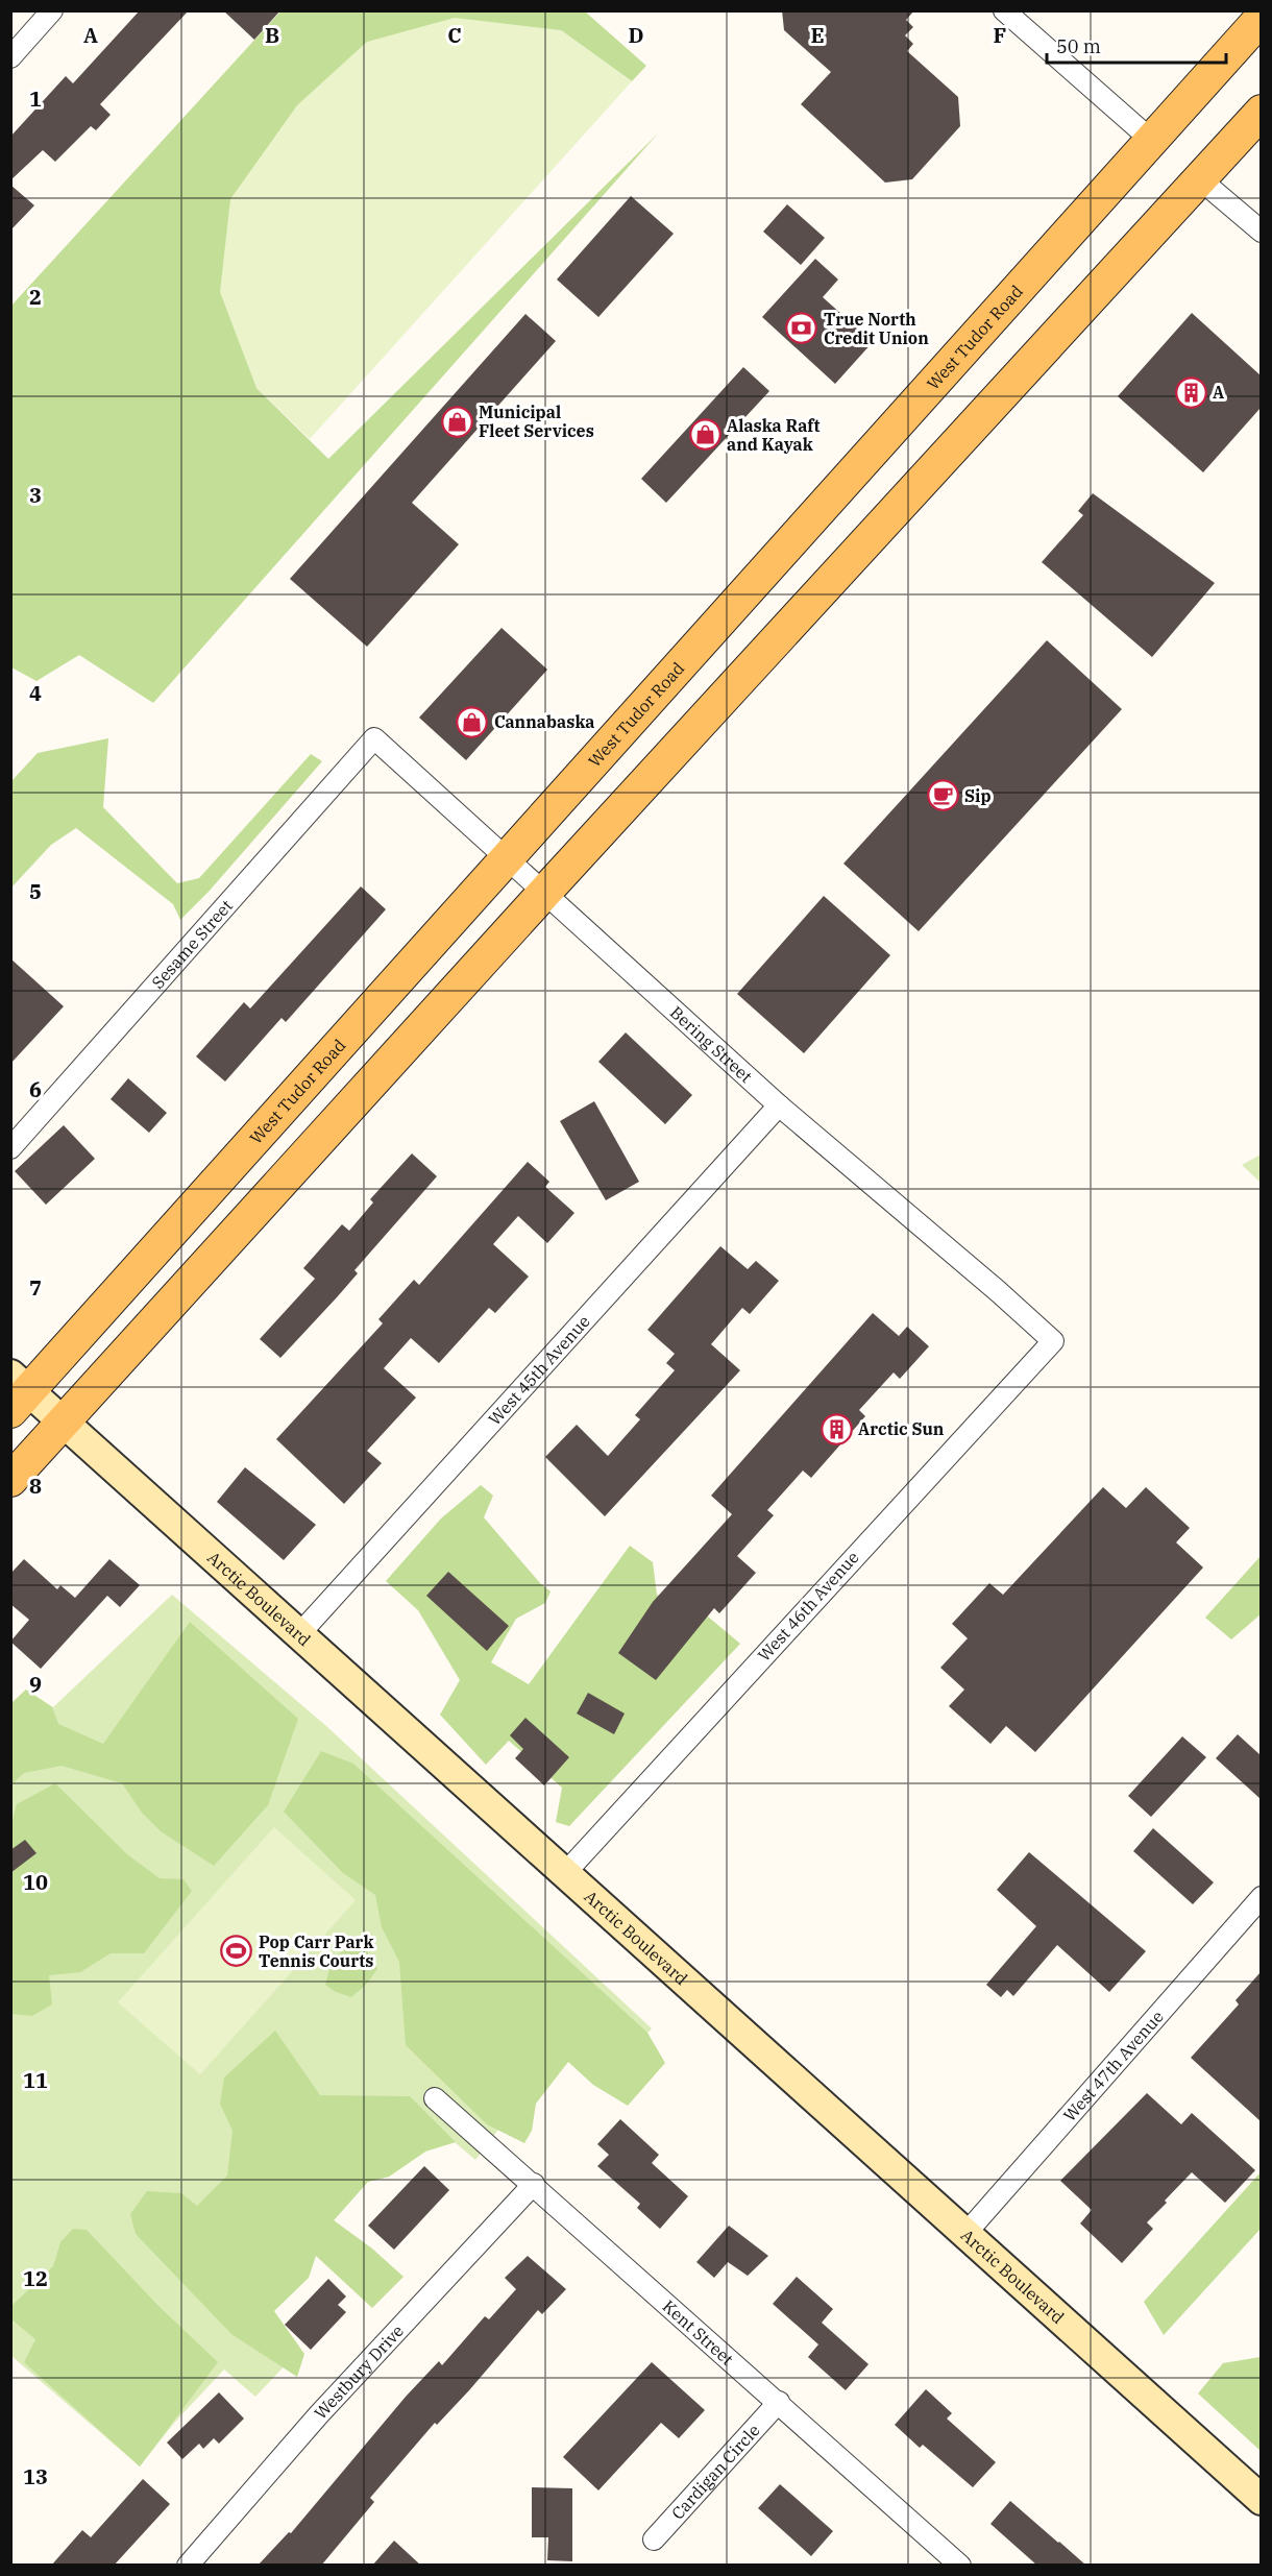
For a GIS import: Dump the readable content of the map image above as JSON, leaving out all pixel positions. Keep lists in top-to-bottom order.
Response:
{
  "streets": {
    "main road": ["West Tudor Road", "Arctic Boulevard"],
    "street": [
      "Sesame Street",
      "Bering Street",
      "West 45th Avenue",
      "West 46th Avenue",
      "West 47th Avenue",
      "Kent Street",
      "Westbury Drive",
      "Cardigan Circle"
    ]
  },
  "crossings": [
    ["West Tudor Road", "Bering Street"],
    ["West Tudor Road", "Arctic Boulevard"],
    ["Sesame Street", "Bering Street"],
    ["Bering Street", "West 45th Avenue"],
    ["Bering Street", "West 46th Avenue"],
    ["West 45th Avenue", "Arctic Boulevard"],
    ["Arctic Boulevard", "West 46th Avenue"],
    ["Arctic Boulevard", "West 47th Avenue"],
    ["Kent Street", "Westbury Drive"],
    ["Kent Street", "Cardigan Circle"]
  ],
  "places": {
    "bank": ["True North Credit Union"],
    "building": ["A", "Arctic Sun"],
    "shop": ["Municipal Fleet Services", "Alaska Raft and Kayak", "Cannabaska"],
    "cafe": ["Sip"],
    "sports": ["Pop Carr Park Tennis Courts"]
  },
  "scale_bar": "50 m",
  "grid": {
    "columns": [
      "A",
      "B",
      "C",
      "D",
      "E",
      "F"
    ],
    "rows": [
      "1",
      "2",
      "3",
      "4",
      "5",
      "6",
      "7",
      "8",
      "9",
      "10",
      "11",
      "12",
      "13"
    ]
  }
}
